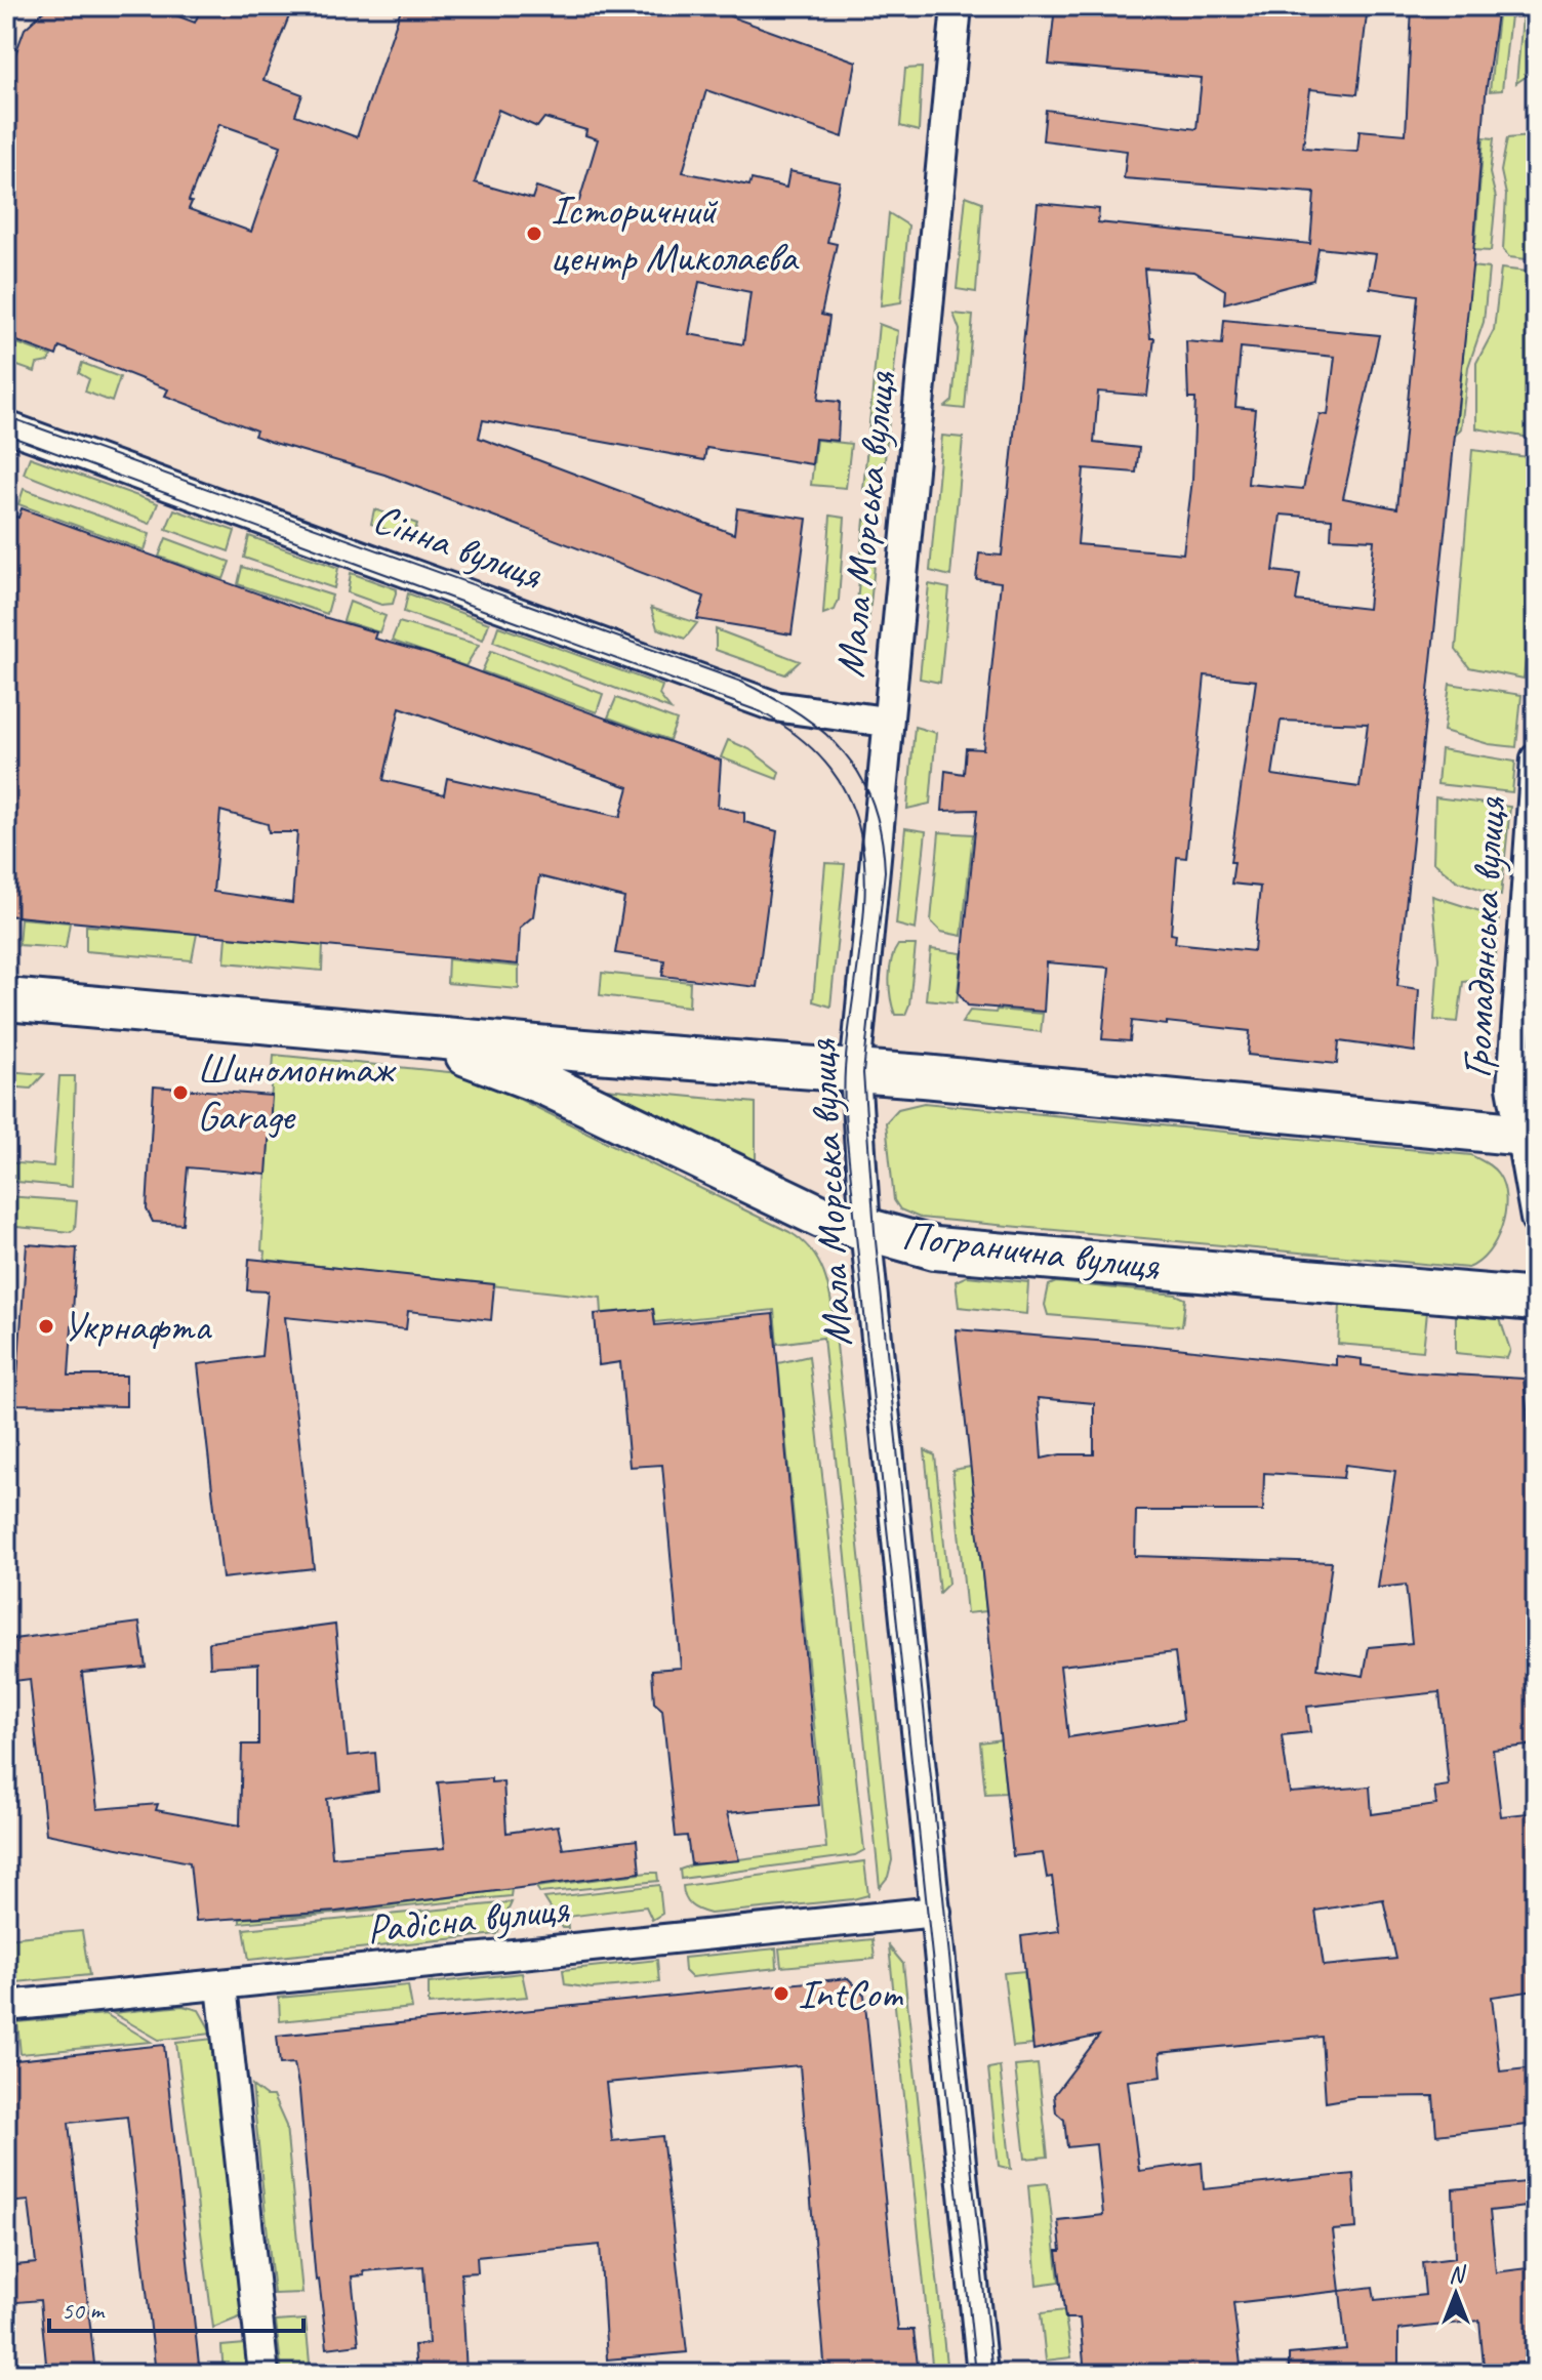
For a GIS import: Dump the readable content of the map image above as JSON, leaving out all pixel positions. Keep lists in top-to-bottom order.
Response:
{
  "streets": {
    "main road": ["Погранична вулиця"],
    "street": [
      "Мала Морська вулиця",
      "Сінна вулиця",
      "Громадянська вулиця",
      "Радісна вулиця"
    ]
  },
  "crossings": [
    ["Мала Морська вулиця", "Сінна вулиця"],
    ["Мала Морська вулиця", "Погранична вулиця"],
    ["Мала Морська вулиця", "Радісна вулиця"],
    ["Громадянська вулиця", "Погранична вулиця"]
  ],
  "places": [
    "Історичний центр Миколаєва",
    "Шиномонтаж Garage",
    "Укрнафта",
    "IntCom"
  ],
  "scale_bar": "50 m",
  "north": "top"
}
